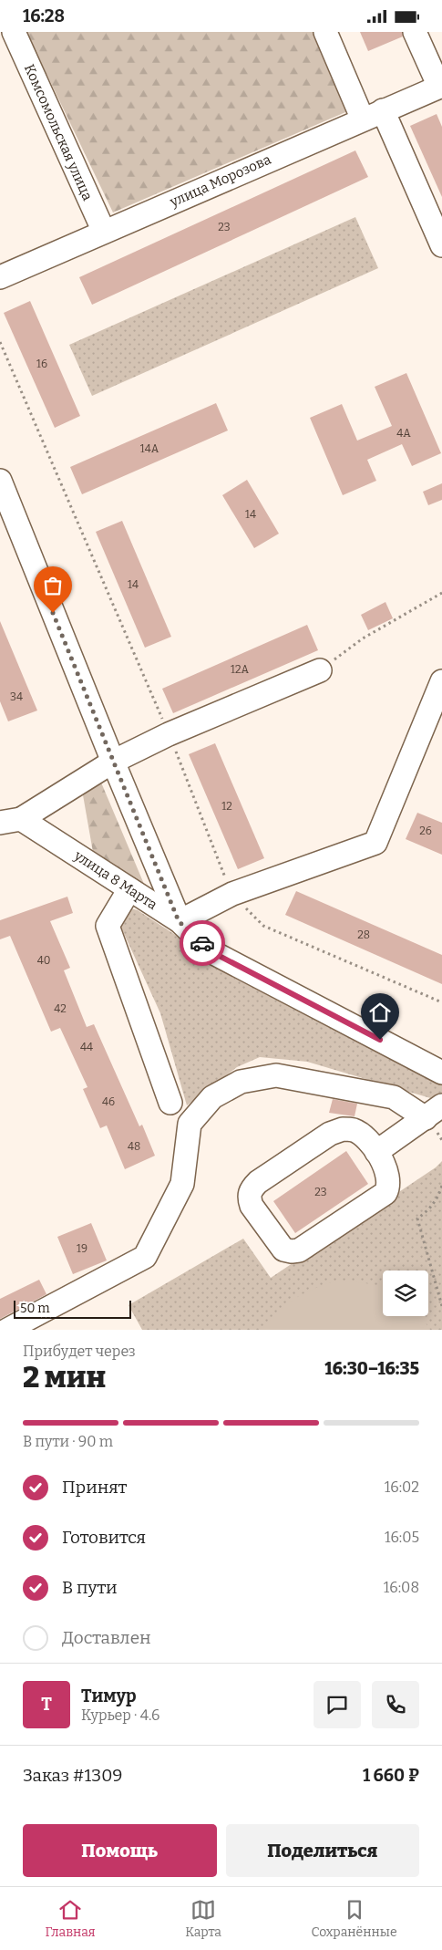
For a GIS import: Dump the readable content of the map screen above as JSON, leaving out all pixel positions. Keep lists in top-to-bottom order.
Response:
{
  "streets": {
    "street": ["Комсомольская улица", "улица Морозова", "улица 8 Марта"]
  },
  "crossings": [
    ["Комсомольская улица", "улица Морозова"]
  ],
  "house_numbers": [
    "23",
    "16",
    "4А",
    "14А",
    "14",
    "14",
    "12А",
    "34",
    "12",
    "26",
    "28",
    "40",
    "42",
    "44",
    "46",
    "48",
    "23",
    "19"
  ],
  "scale_bar": "50 m",
  "page": {
    "status": "16:28",
    "scale": "50 m",
    "heading": ["2 мин", "Прибудет через", "16:30–16:35"],
    "panel": [
      "Тимур",
      "Курьер · 4.6",
      "Заказ #1309",
      "1 660 ₽"
    ],
    "bar": "В пути · 90 m",
    "list": [
      ["Принят", "16:02"],
      ["Готовится", "16:05"],
      ["В пути", "16:08"],
      "Доставлен"
    ],
    "round": "Т",
    "buttons": ["Помощь", "Поделиться"],
    "tabs": ["Главная", "Карта", "Сохранённые"]
  }
}
